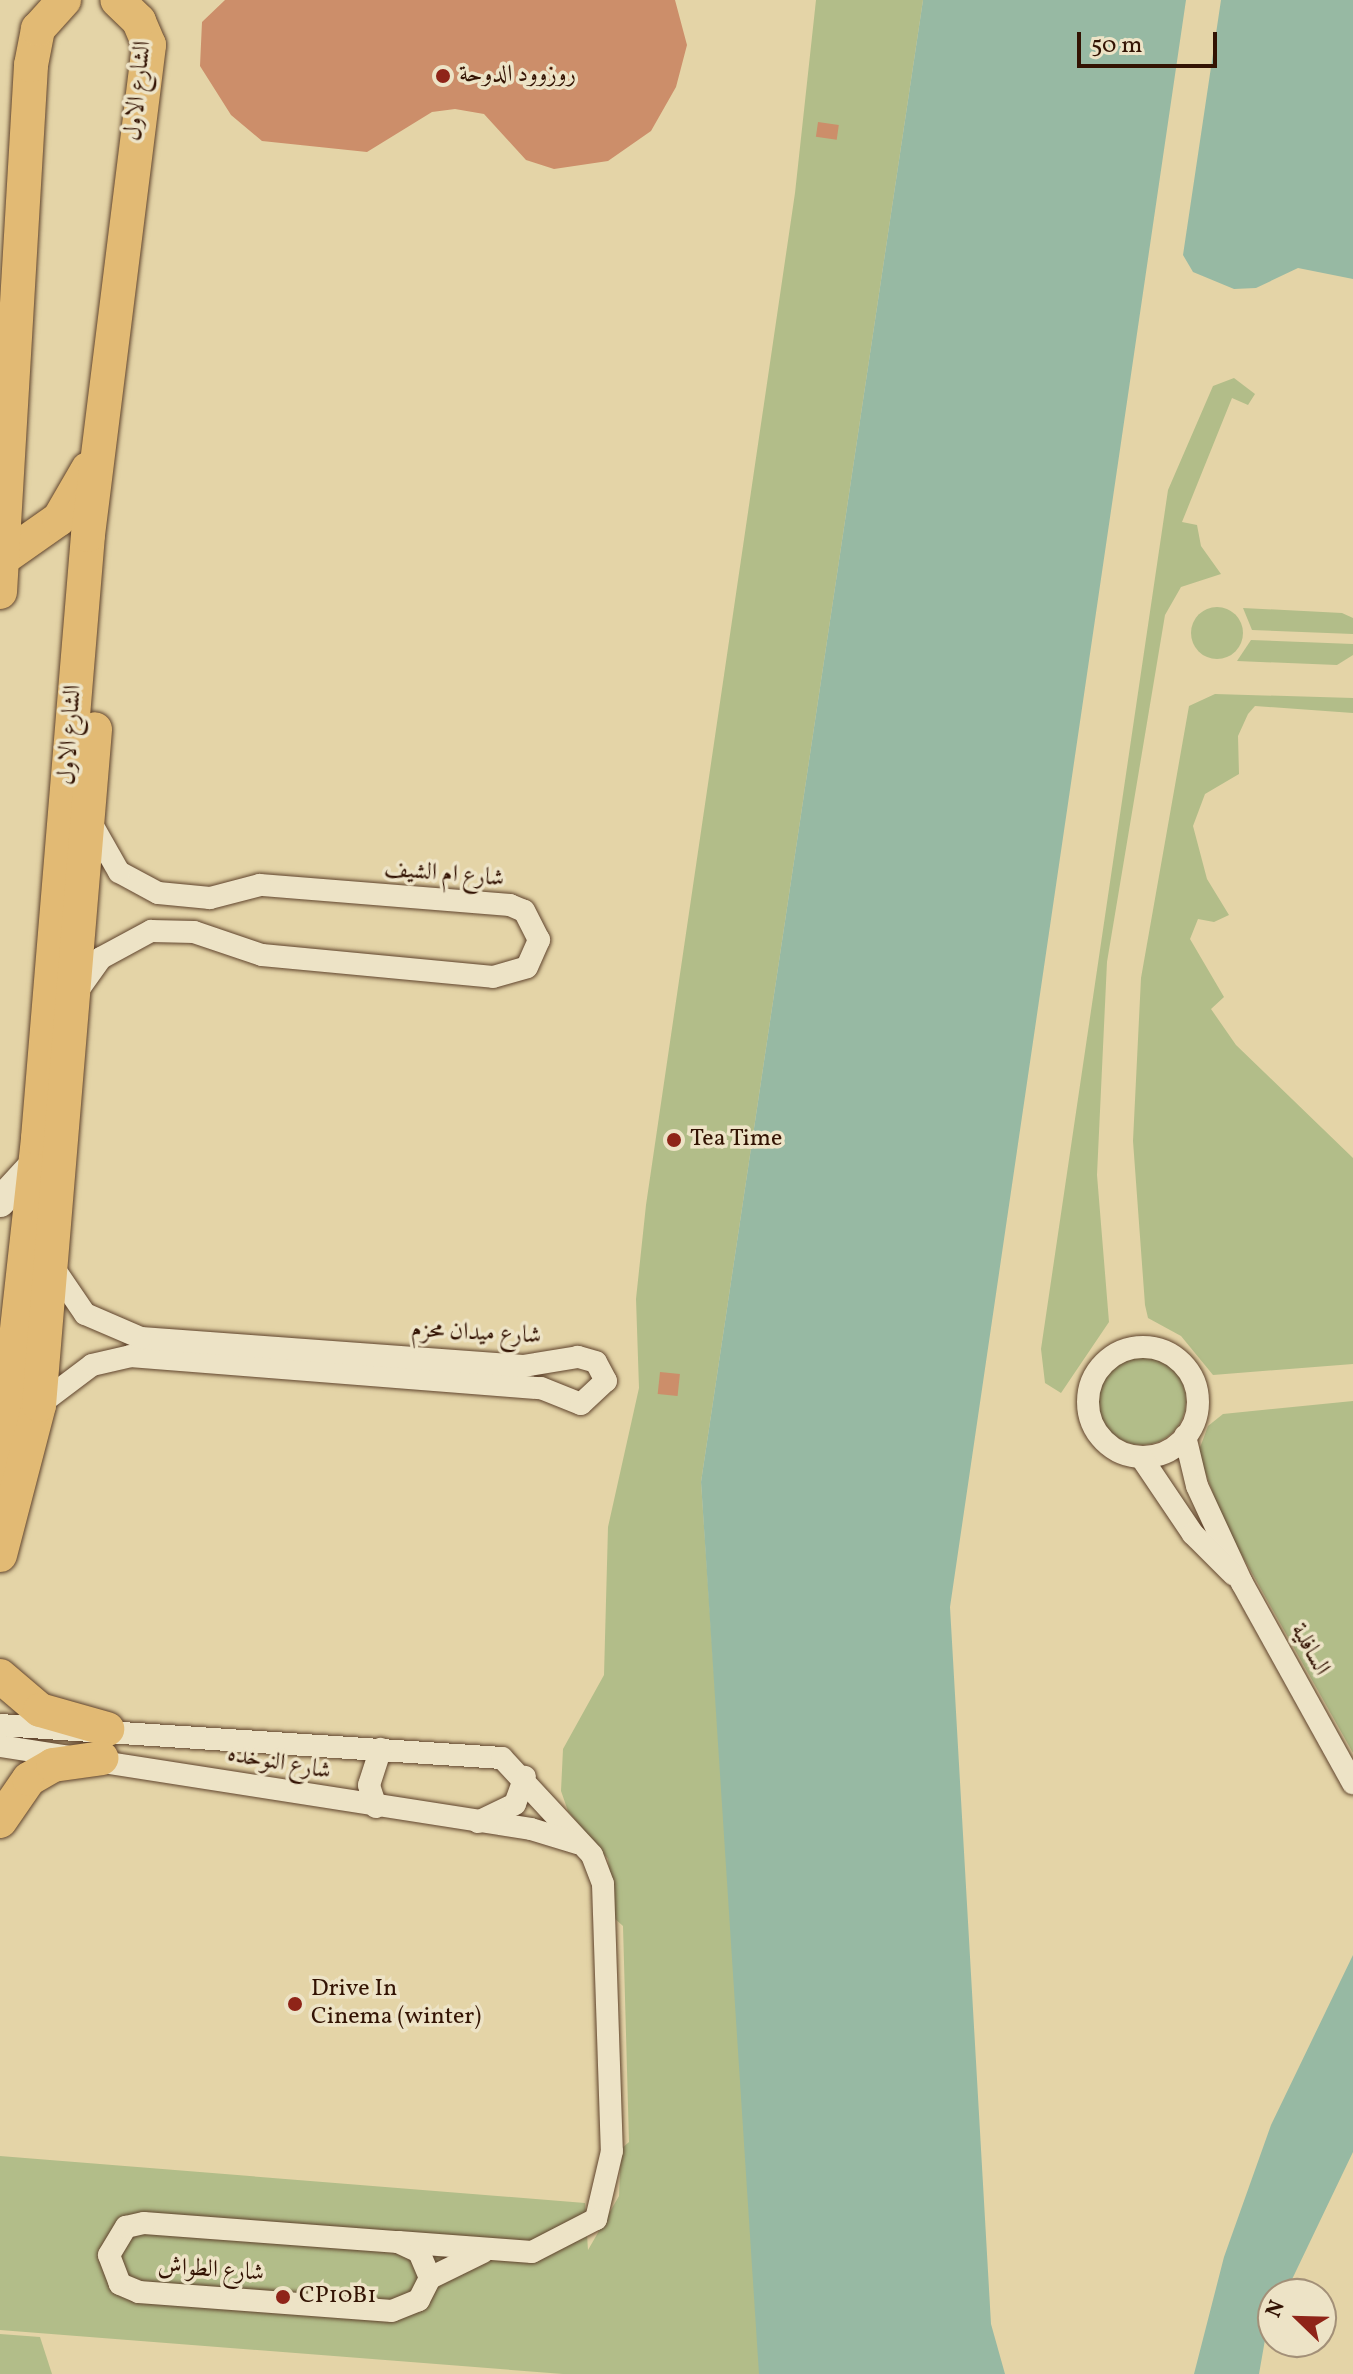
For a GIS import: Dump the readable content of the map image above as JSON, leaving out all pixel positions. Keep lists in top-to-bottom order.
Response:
{
  "streets": {
    "main road": ["الشارع الاول"],
    "street": [
      "شارع ام الشيف",
      "شارع ميدان محزم",
      "السافلية",
      "شارع النوخده",
      "شارع الطواش"
    ]
  },
  "crossings": [
    ["شارع النوخده", "شارع الطواش"]
  ],
  "places": [
    "روزوود الدوحة",
    "Tea Time",
    "Drive In Cinema (winter)",
    "CP10B1"
  ],
  "scale_bar": "50 m",
  "north": "top left"
}
